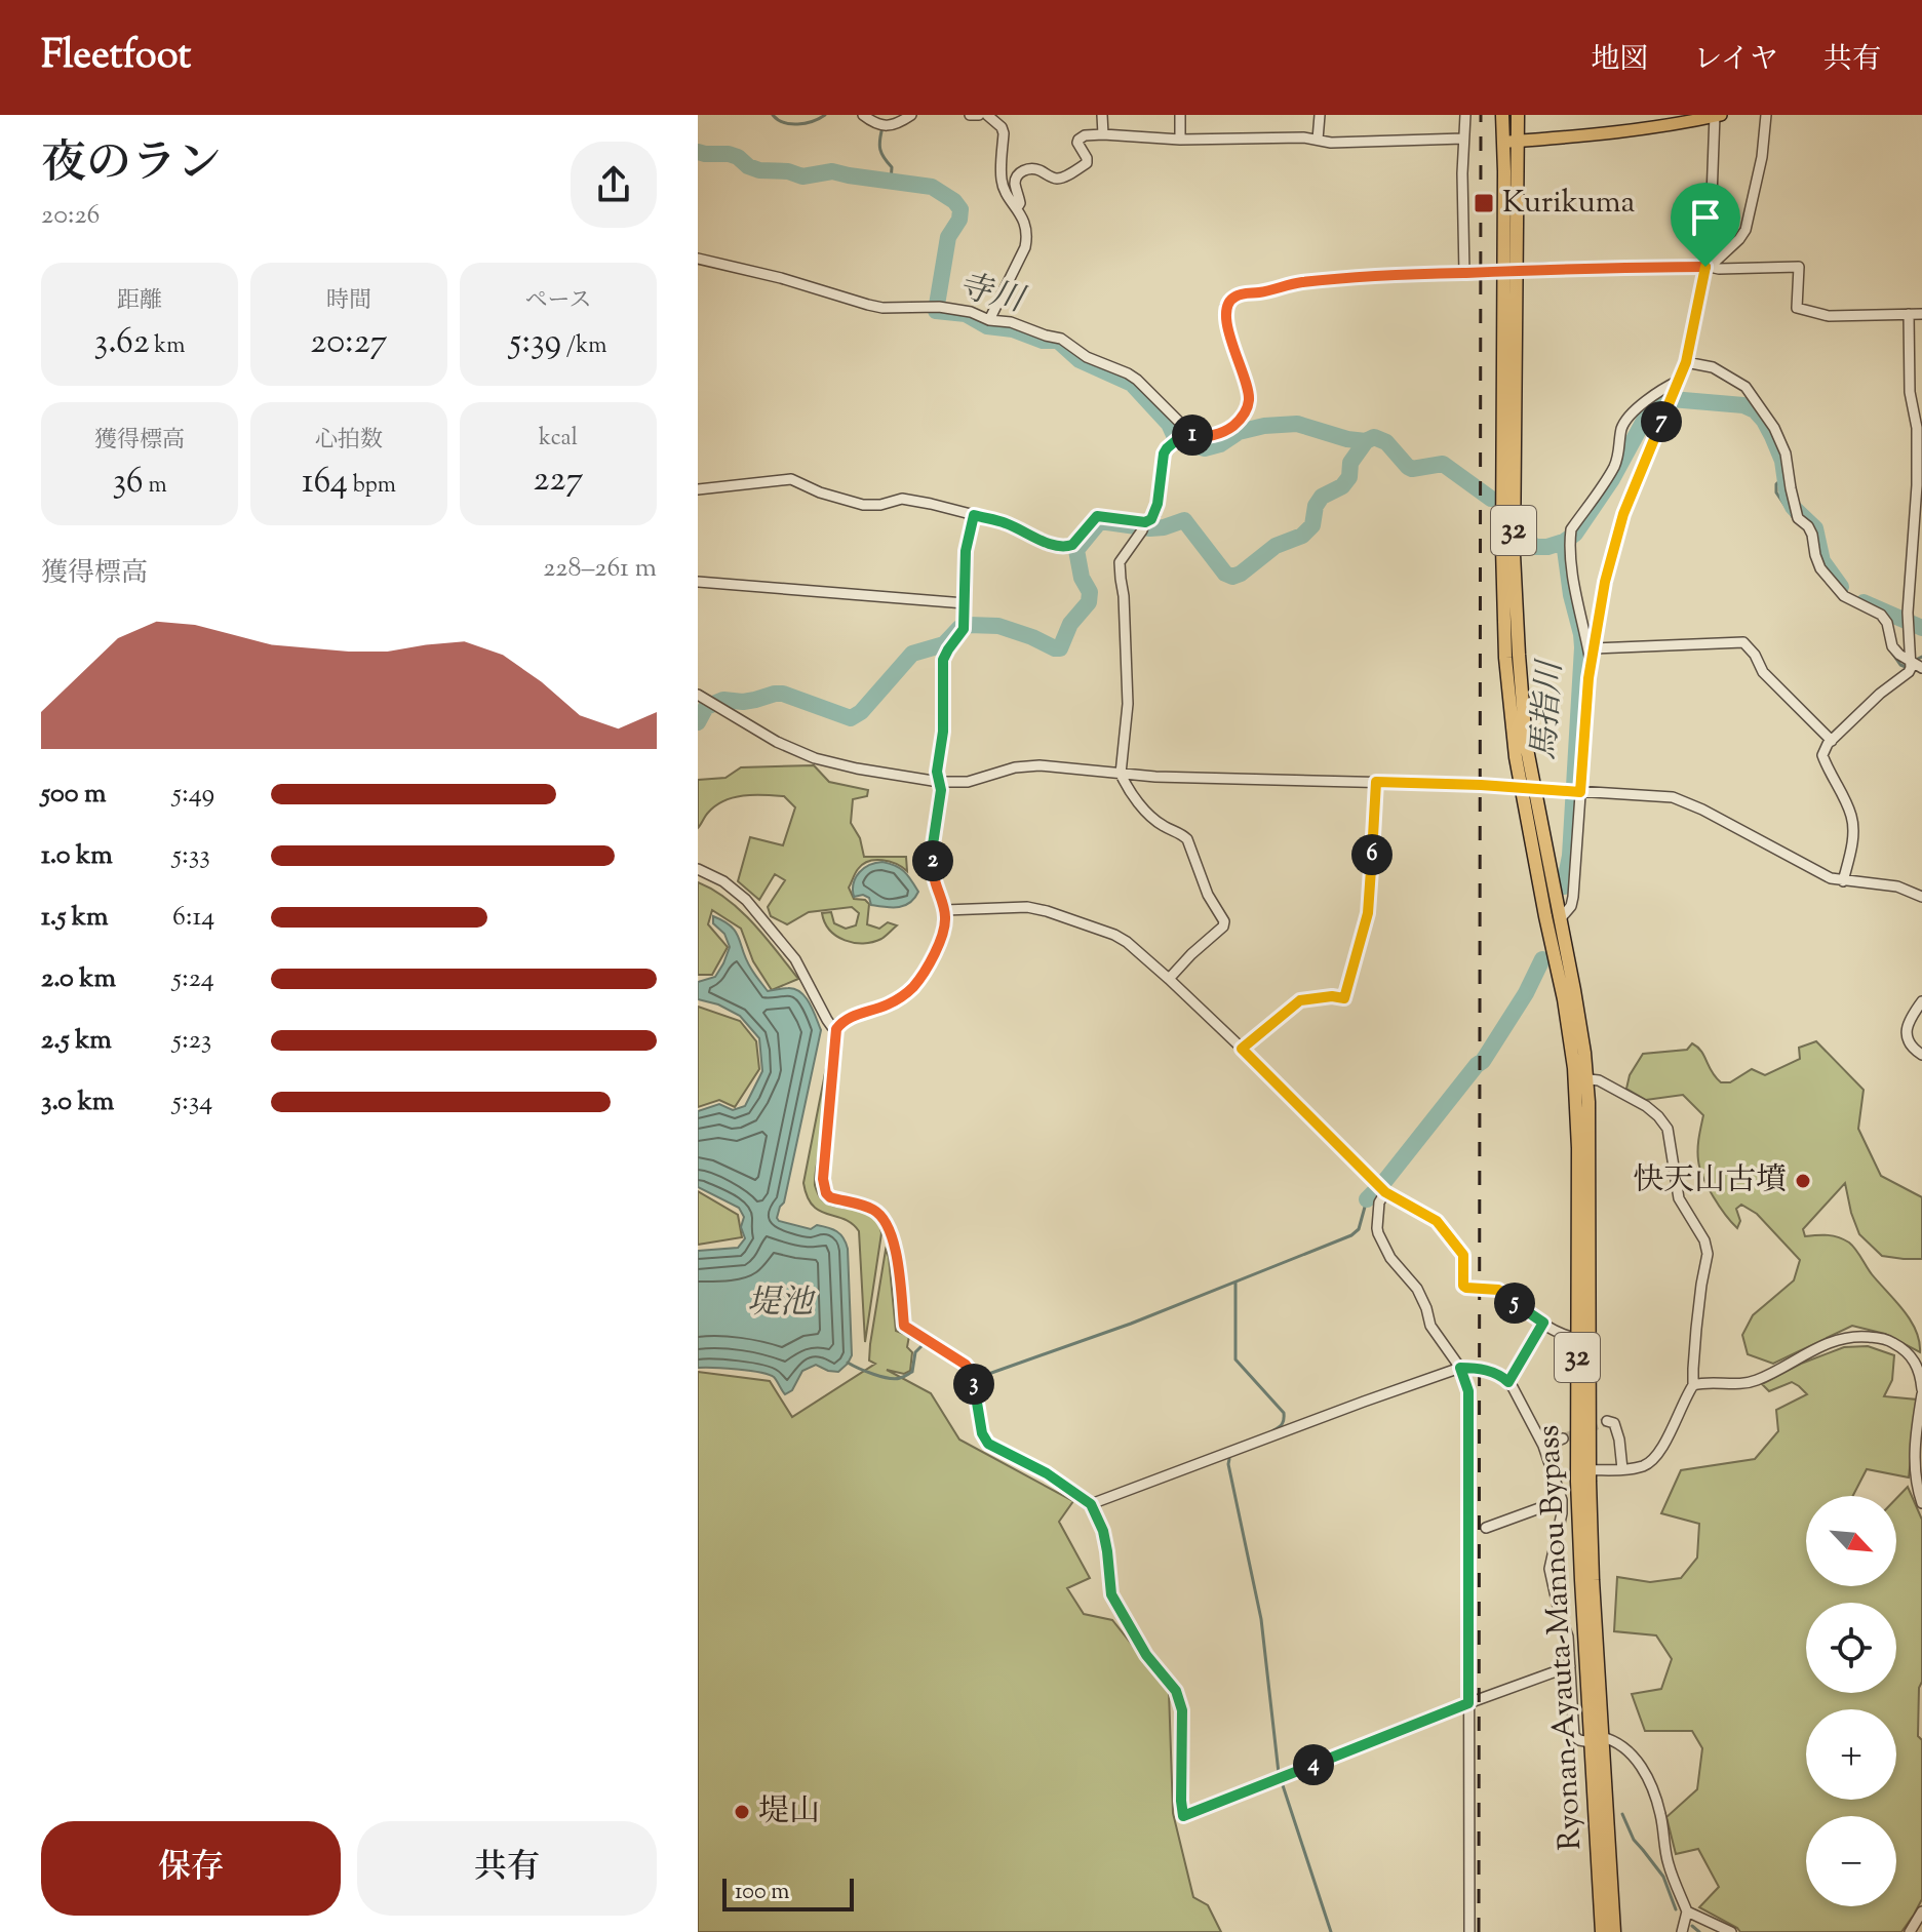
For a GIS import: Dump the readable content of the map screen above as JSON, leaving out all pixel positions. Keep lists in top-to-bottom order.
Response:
{
  "streets": {
    "highway": ["32", "Ryonan-Ayauta-Mannou Bypass"]
  },
  "water": ["寺川", "馬指川", "堤池"],
  "places": {
    "transit": ["Kurikuma"],
    "other": ["快天山古墳", "堤山"]
  },
  "scale_bar": "100 m",
  "north": "bottom right",
  "page": {
    "header": "Fleetfoot",
    "nav": ["地図", "レイヤ", "共有"],
    "heading": ["夜のラン", "20:26"],
    "stats": [
      ["距離", "3.62 km"],
      ["時間", "20:27"],
      ["ペース", "5:39 /km"],
      ["獲得標高", "36 m"],
      ["心拍数", "164 bpm"],
      ["kcal", "227"]
    ],
    "pins": [
      "7",
      "1",
      "6",
      "2",
      "5",
      "3",
      "4"
    ],
    "chart": ["獲得標高", "228–261 m"],
    "list": [
      {
        "name": "500 m",
        "note": "5:49"
      },
      {
        "name": "1.0 km",
        "note": "5:33"
      },
      {
        "name": "1.5 km",
        "note": "6:14"
      },
      {
        "name": "2.0 km",
        "note": "5:24"
      },
      {
        "name": "2.5 km",
        "note": "5:23"
      },
      {
        "name": "3.0 km",
        "note": "5:34"
      }
    ],
    "map_buttons": ["+", "−"],
    "buttons": ["保存", "共有"],
    "scale": "100 m"
  }
}
